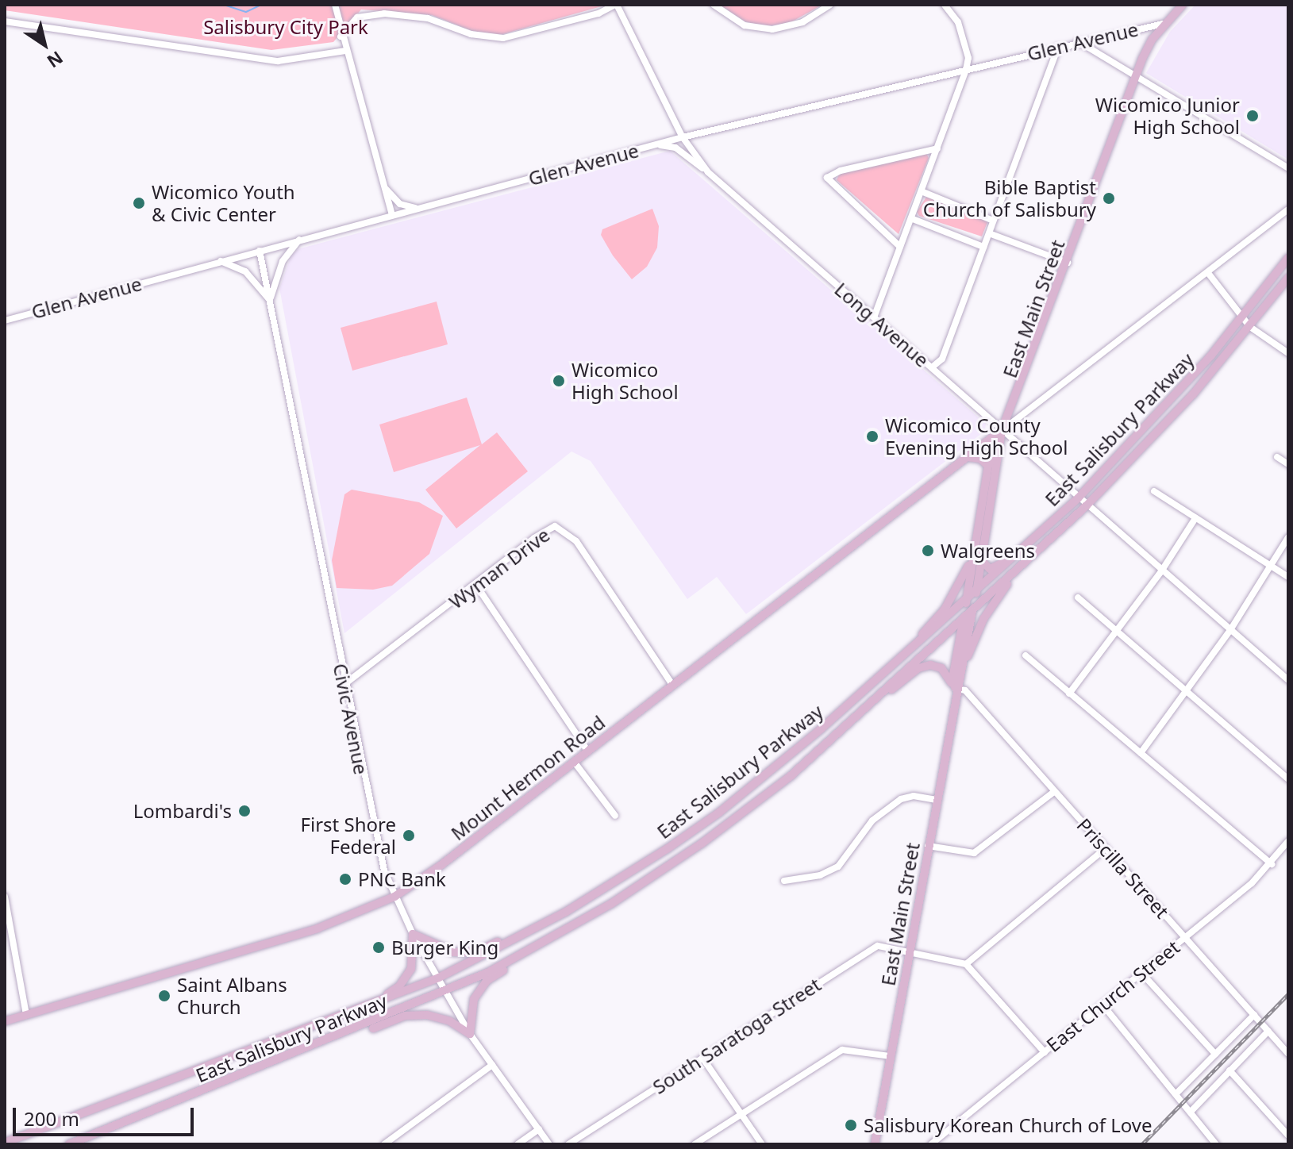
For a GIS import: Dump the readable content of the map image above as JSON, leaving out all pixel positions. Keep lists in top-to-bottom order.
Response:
{
  "streets": {
    "main road": ["East Main Street", "East Salisbury Parkway", "Mount Hermon Road"],
    "street": [
      "Glen Avenue",
      "Long Avenue",
      "Wyman Drive",
      "Civic Avenue",
      "Priscilla Street",
      "East Church Street",
      "South Saratoga Street"
    ]
  },
  "crossings": [
    ["Glen Avenue", "East Main Street"],
    ["Glen Avenue", "Long Avenue"],
    ["Glen Avenue", "Civic Avenue"],
    ["East Main Street", "Long Avenue"],
    ["East Main Street", "East Salisbury Parkway"],
    ["East Main Street", "Mount Hermon Road"],
    ["East Main Street", "Priscilla Street"],
    ["East Main Street", "South Saratoga Street"],
    ["Long Avenue", "East Salisbury Parkway"],
    ["Long Avenue", "Mount Hermon Road"],
    ["East Salisbury Parkway", "Civic Avenue"],
    ["Wyman Drive", "Civic Avenue"],
    ["Wyman Drive", "Mount Hermon Road"],
    ["Civic Avenue", "Mount Hermon Road"],
    ["Priscilla Street", "East Church Street"]
  ],
  "parks": ["Salisbury City Park"],
  "places": [
    "Wicomico Junior High School",
    "Bible Baptist Church of Salisbury",
    "Wicomico Youth & Civic Center",
    "Wicomico High School",
    "Wicomico County Evening High School",
    "Walgreens",
    "Lombardi's",
    "First Shore Federal",
    "PNC Bank",
    "Burger King",
    "Saint Albans Church",
    "Salisbury Korean Church of Love"
  ],
  "scale_bar": "200 m",
  "north": "bottom right"
}
